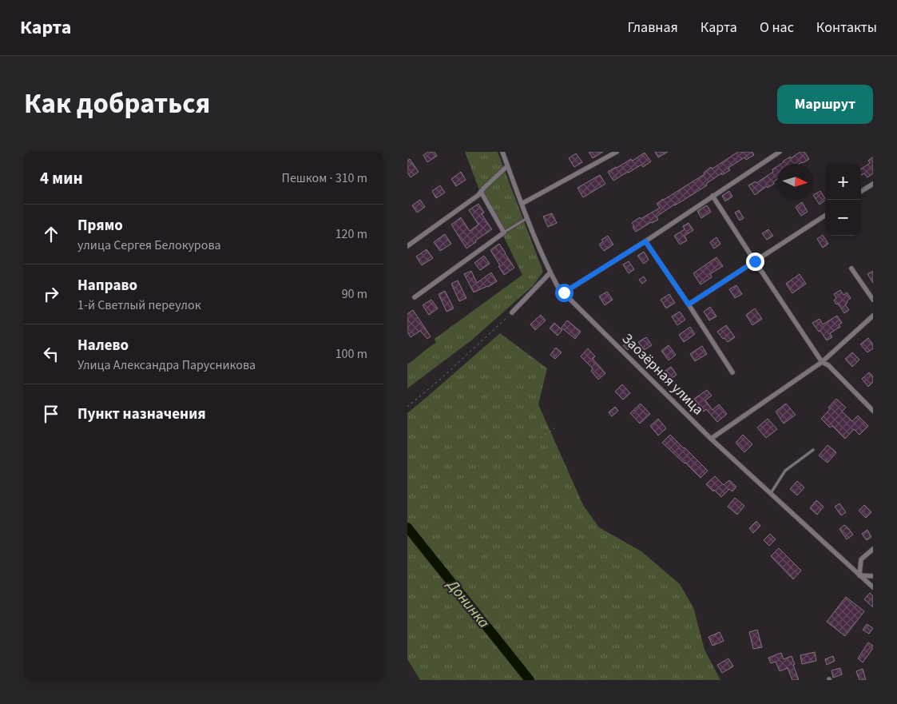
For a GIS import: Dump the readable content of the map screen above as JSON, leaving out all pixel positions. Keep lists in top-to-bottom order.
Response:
{
  "streets": {
    "street": ["Заозёрная улица"]
  },
  "water": ["Донинка"],
  "north": "right",
  "page": {
    "header": "Карта",
    "nav": [
      "Главная",
      "Карта",
      "О нас",
      "Контакты"
    ],
    "title": "Как добраться",
    "buttons": "Маршрут",
    "heading": ["4 мин", "Пешком · 310 m"],
    "map_buttons": ["+", "−"],
    "list": [
      ["Прямо", "улица Сергея Белокурова", "120 m"],
      ["Направо", "1-й Светлый переулок", "90 m"],
      ["Налево", "Улица Александра Парусникова", "100 m"],
      "Пункт назначения"
    ]
  }
}
